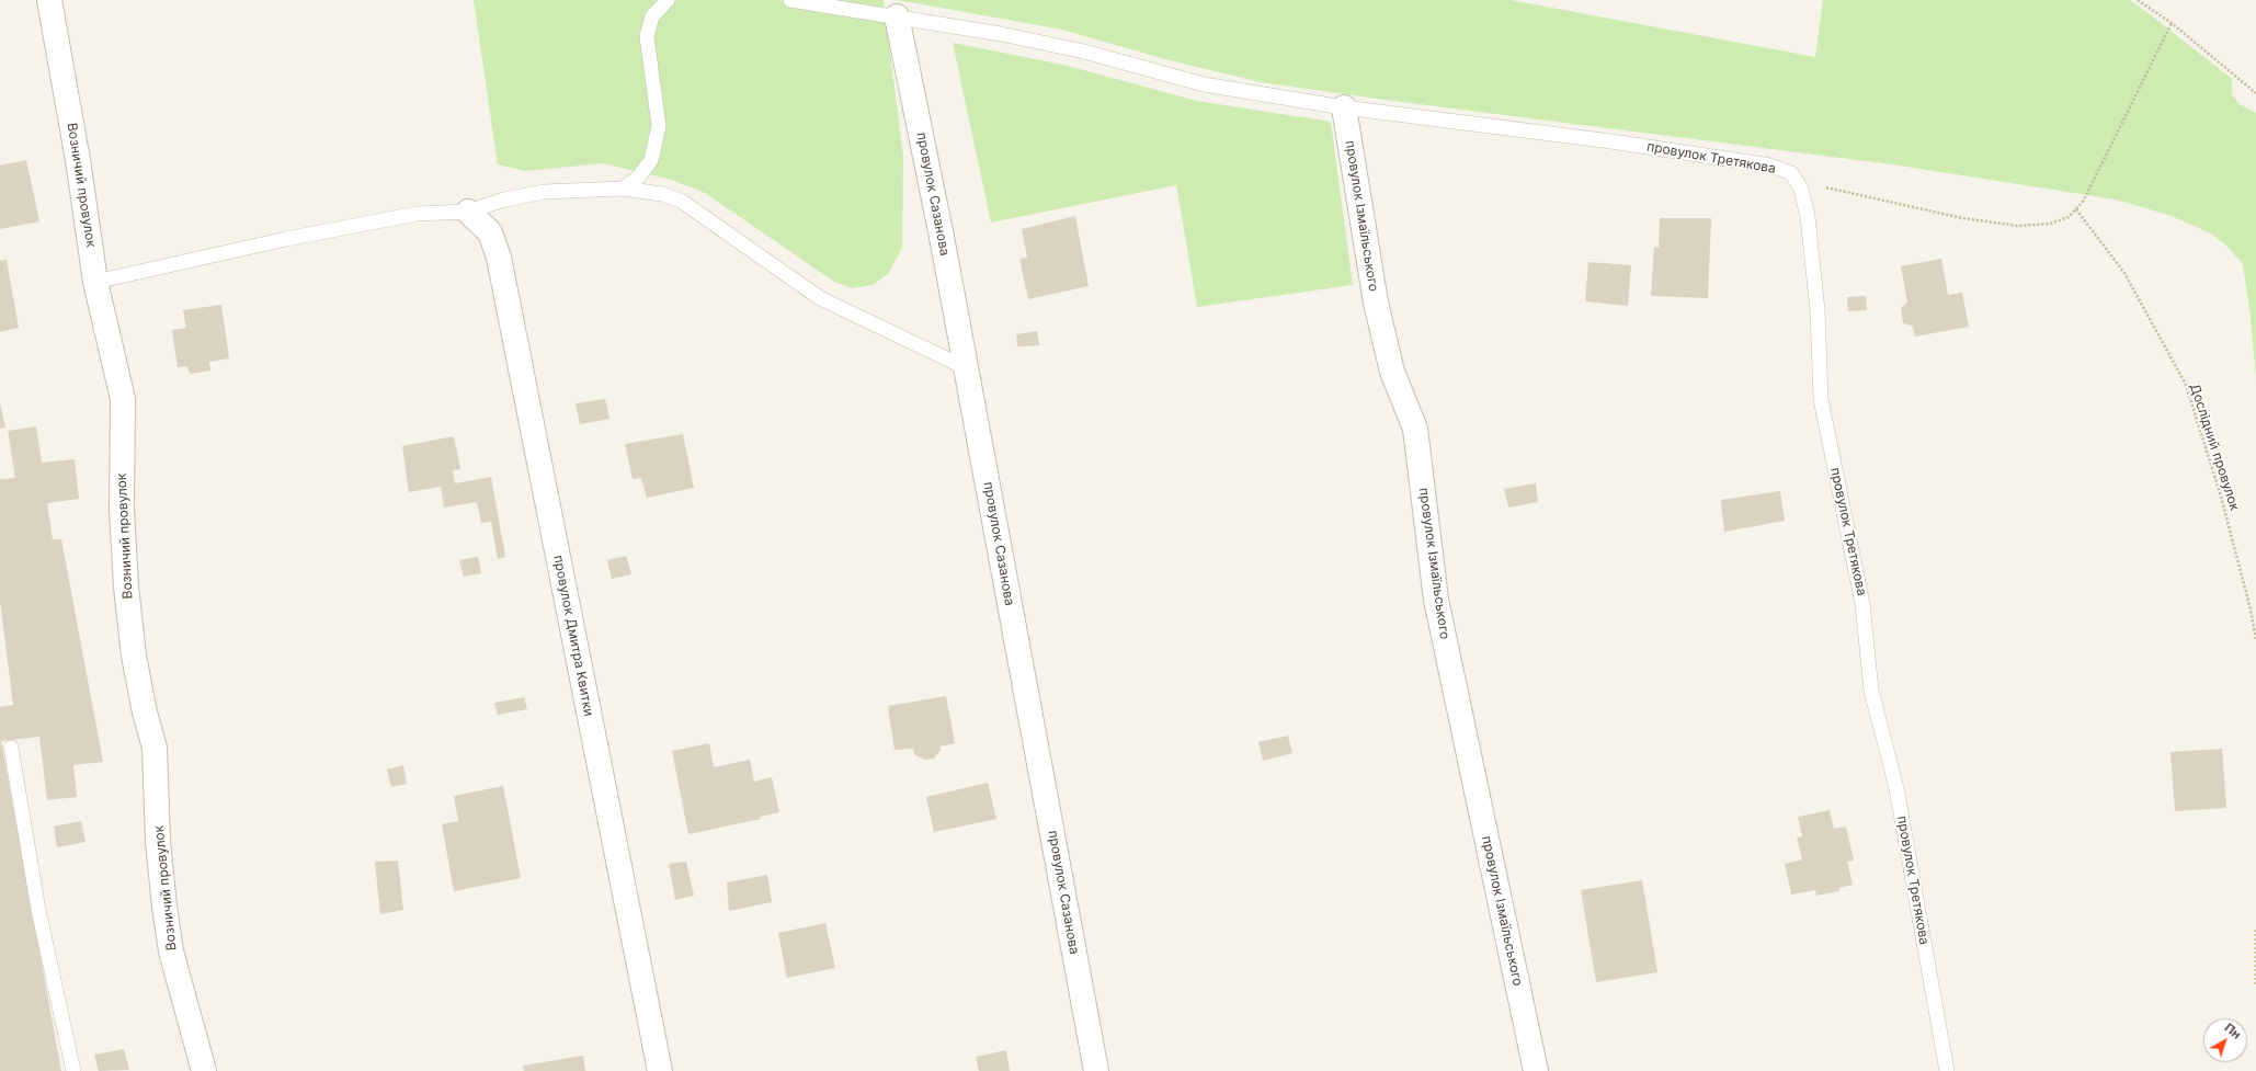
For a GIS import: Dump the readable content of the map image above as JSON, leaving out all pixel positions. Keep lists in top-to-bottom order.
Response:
{
  "streets": {
    "street": [
      "Возничий провулок",
      "провулок Сазанова",
      "провулок Ізмаїльського",
      "провулок Дмитра Квитки"
    ],
    "lane": ["провулок Третякова"],
    "path": ["Дослідний провулок"]
  },
  "crossings": [
    ["провулок Третякова", "провулок Сазанова"],
    ["провулок Третякова", "провулок Ізмаїльського"]
  ],
  "north": "top right"
}
